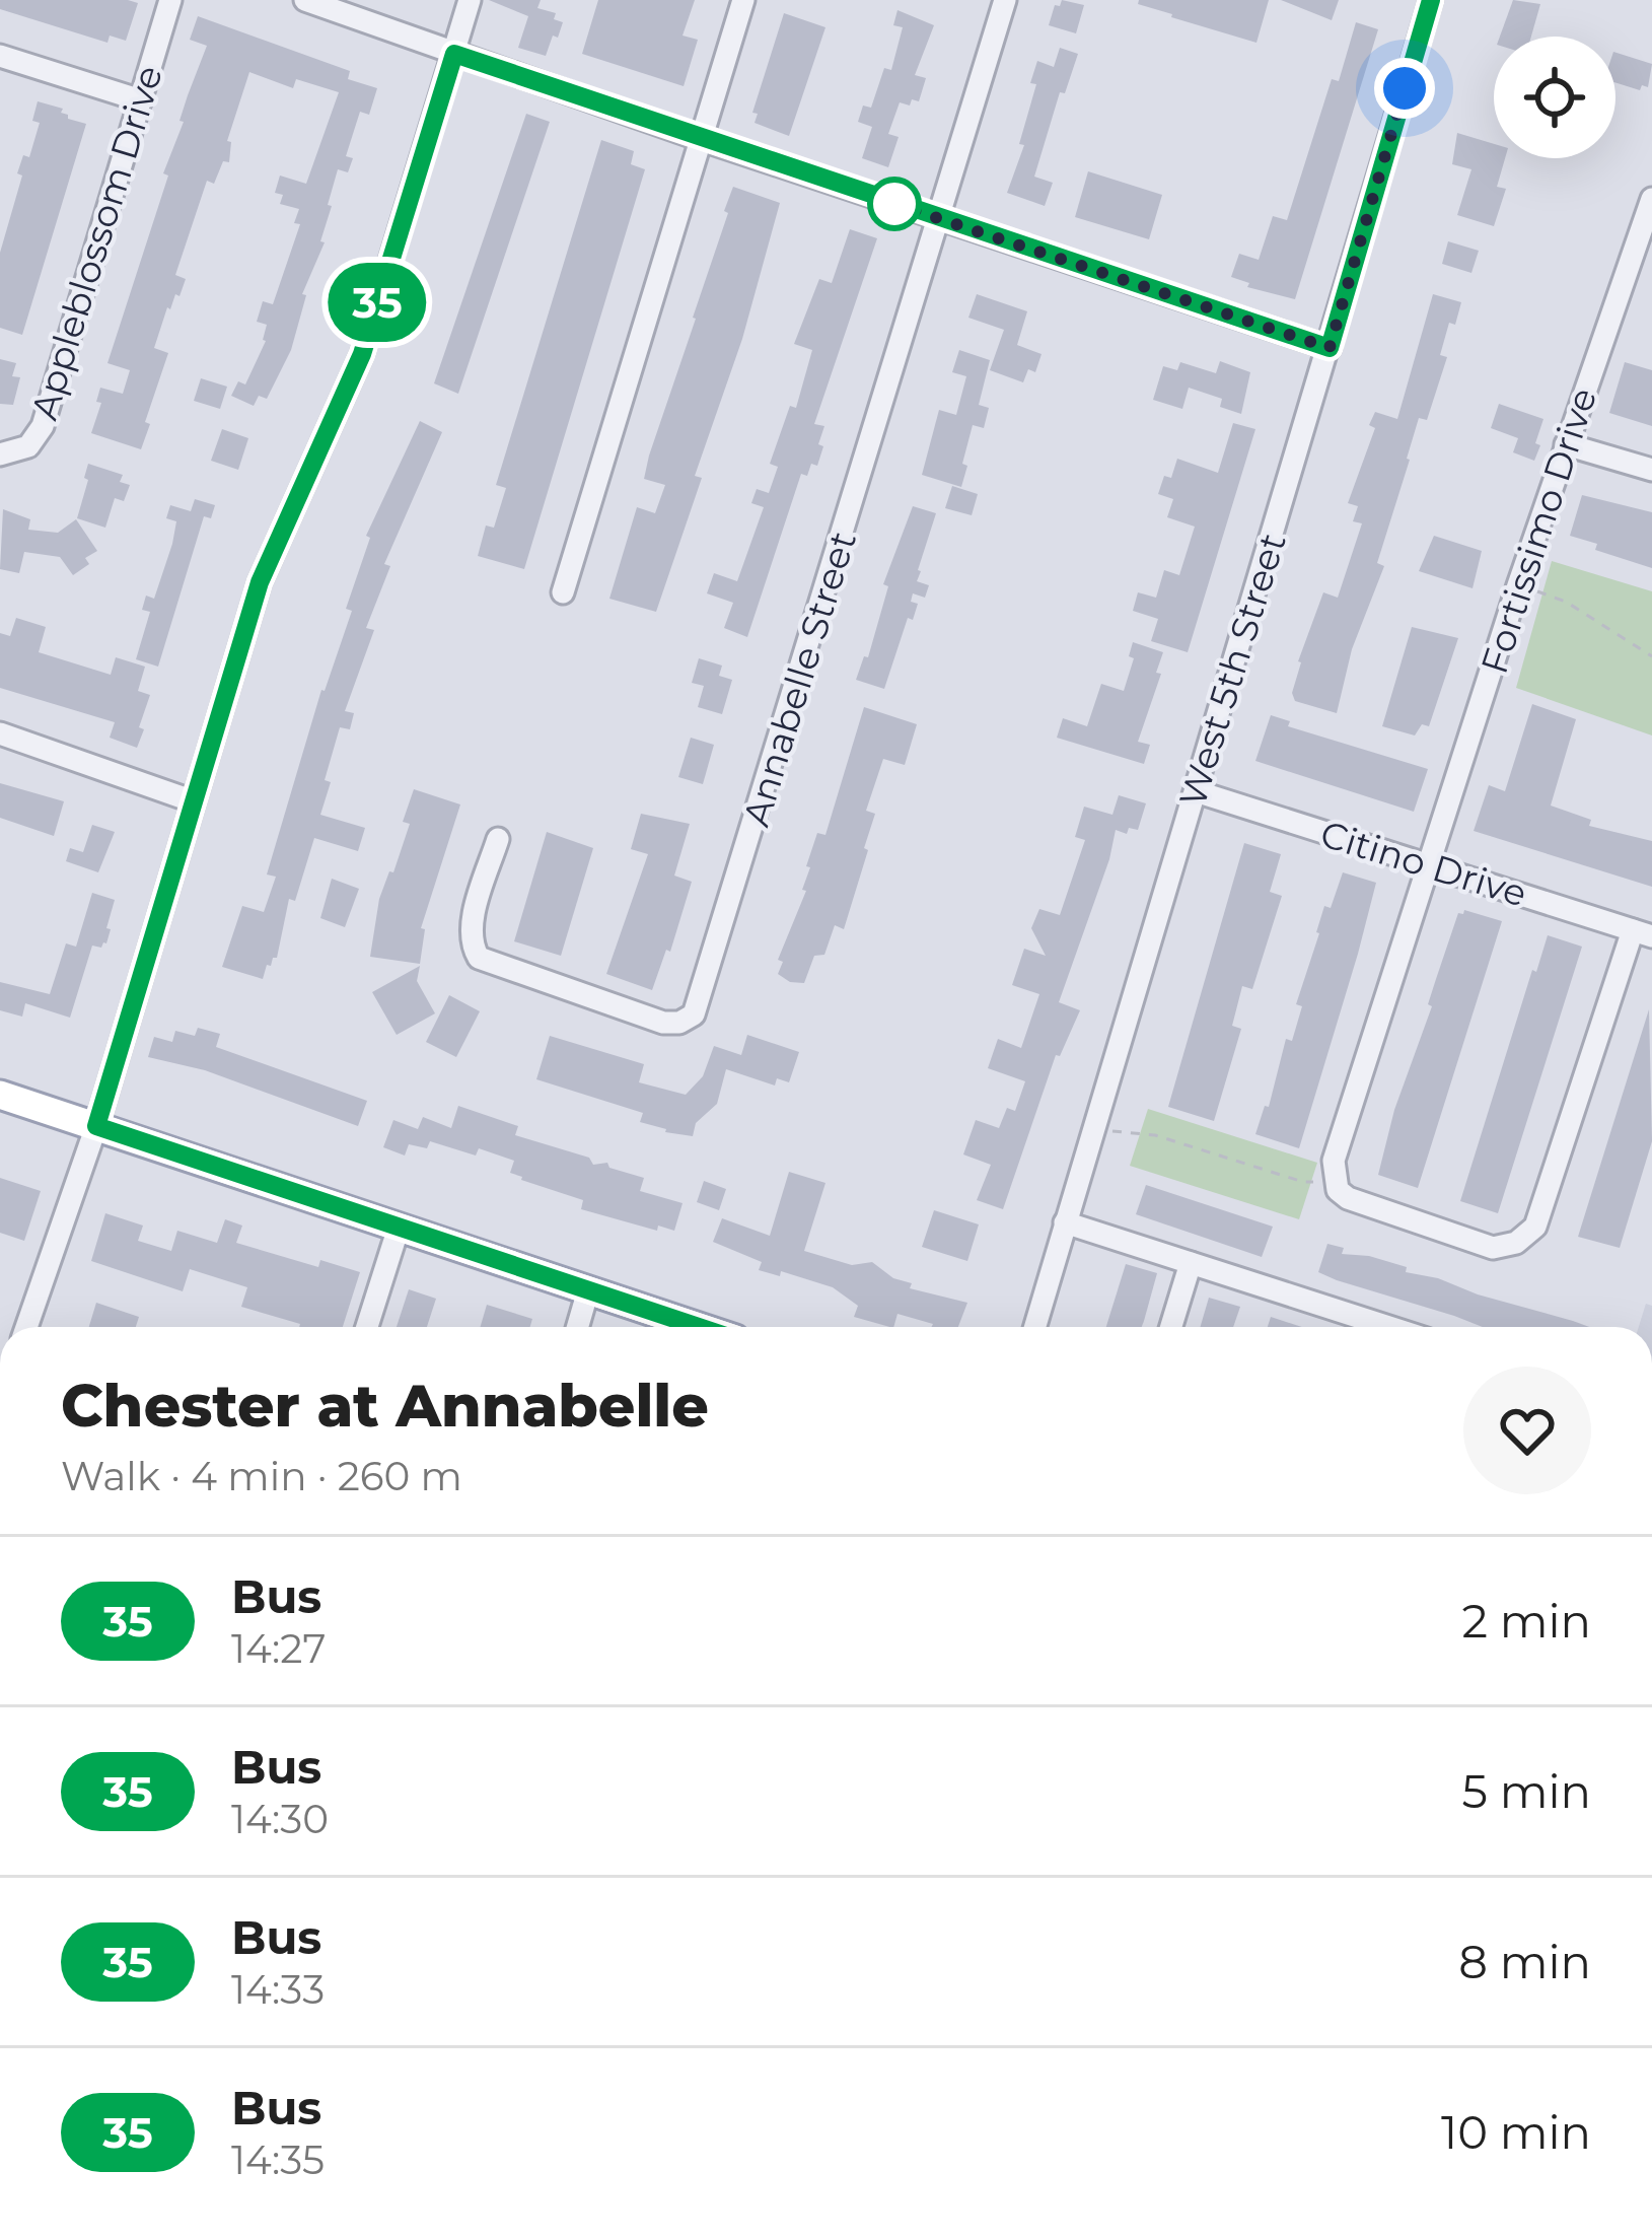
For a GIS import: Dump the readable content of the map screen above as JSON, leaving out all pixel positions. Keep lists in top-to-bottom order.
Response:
{
  "streets": {
    "street": [
      "Appleblossom Drive",
      "Fortissimo Drive",
      "West 5th Street",
      "Annabelle Street",
      "Citino Drive"
    ]
  },
  "crossings": [
    ["Fortissimo Drive", "Citino Drive"],
    ["West 5th Street", "Citino Drive"]
  ],
  "lines": ["bus line 35"],
  "page": {
    "on_map": "35",
    "heading": ["Chester at Annabelle", "Walk · 4 min · 260 m"],
    "list": [
      {
        "mark": "35",
        "name": "Bus",
        "note": "14:27",
        "value": "2 min"
      },
      {
        "mark": "35",
        "name": "Bus",
        "note": "14:30",
        "value": "5 min"
      },
      {
        "mark": "35",
        "name": "Bus",
        "note": "14:33",
        "value": "8 min"
      },
      {
        "mark": "35",
        "name": "Bus",
        "note": "14:35",
        "value": "10 min"
      }
    ]
  }
}
